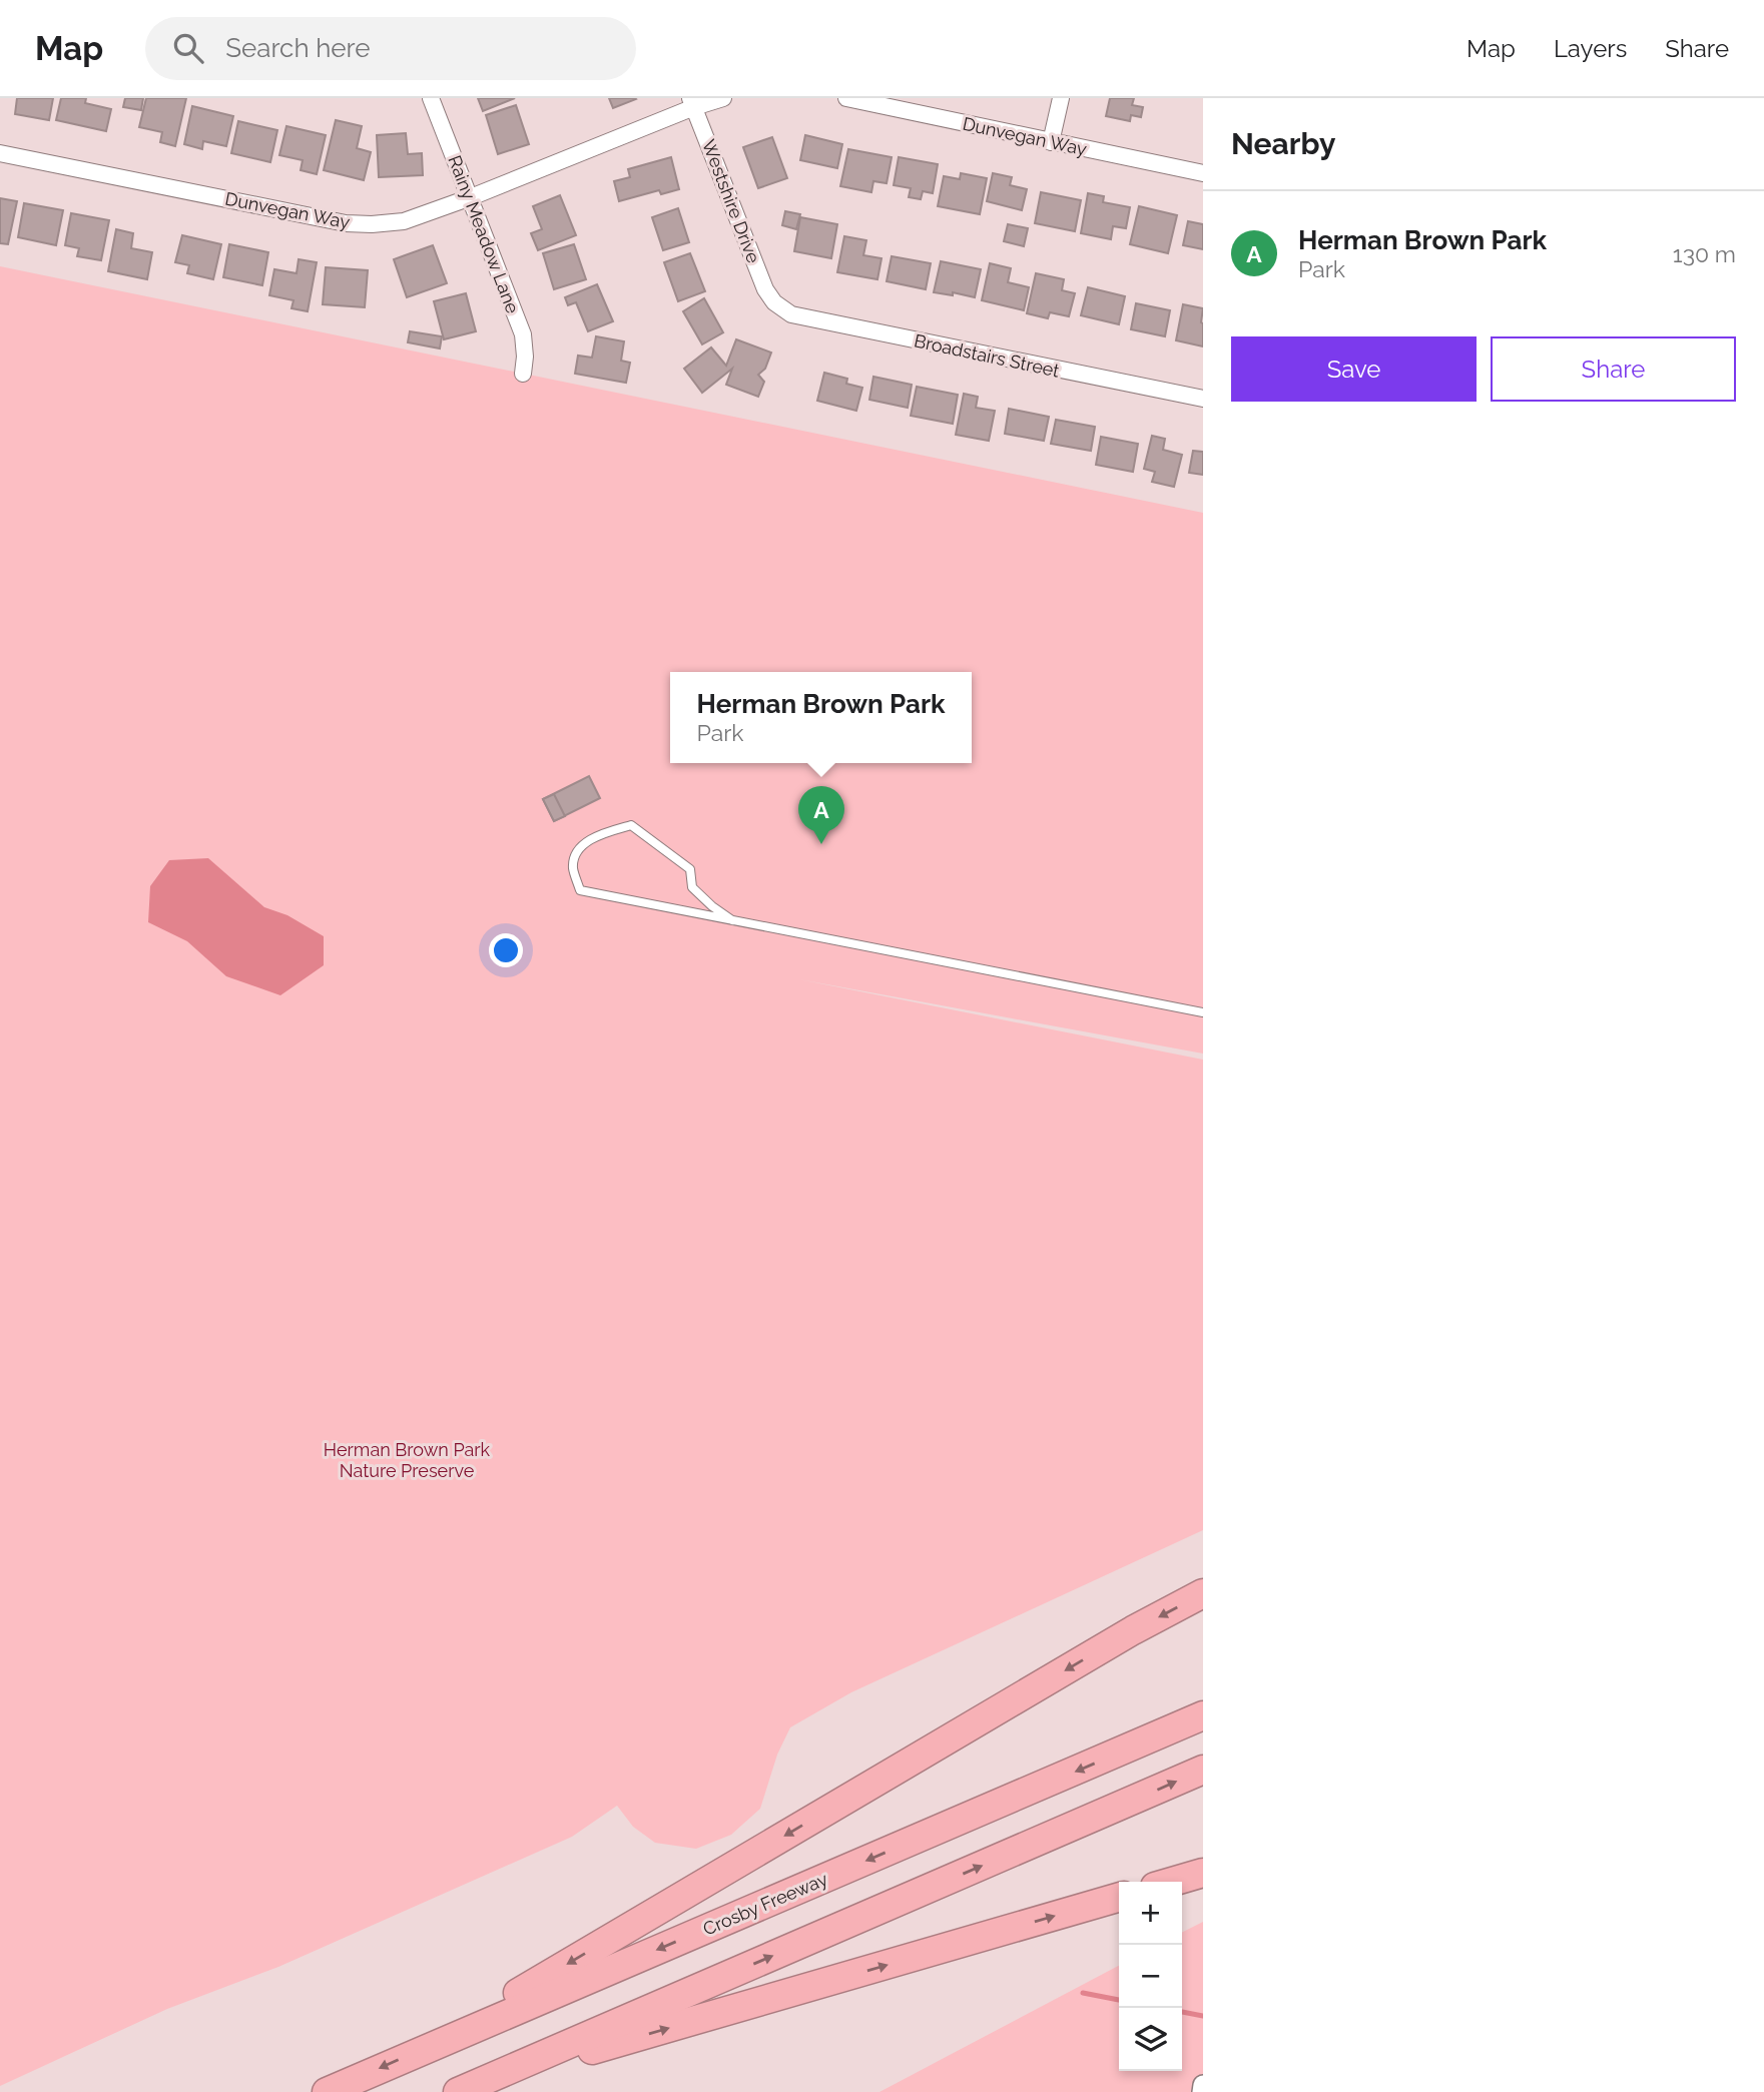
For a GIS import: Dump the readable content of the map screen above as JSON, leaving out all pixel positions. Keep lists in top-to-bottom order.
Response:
{
  "streets": {
    "highway": ["Crosby Freeway"],
    "street": [
      "Dunvegan Way",
      "Westshire Drive",
      "Rainy Meadow Lane",
      "Broadstairs Street"
    ]
  },
  "crossings": [
    ["Dunvegan Way", "Westshire Drive"],
    ["Dunvegan Way", "Rainy Meadow Lane"],
    ["Westshire Drive", "Broadstairs Street"]
  ],
  "parks": ["Herman Brown Park Nature Preserve"],
  "page": {
    "header": "Map",
    "search": "Search here",
    "nav": ["Map", "Layers", "Share"],
    "heading": "Nearby",
    "list": [
      {
        "mark": "A",
        "name": "Herman Brown Park",
        "note": "Park",
        "value": "130 m"
      }
    ],
    "buttons": ["Save", "Share"],
    "popup": ["Herman Brown Park", "Park"],
    "pins": "A",
    "map_buttons": ["+", "−"]
  }
}
